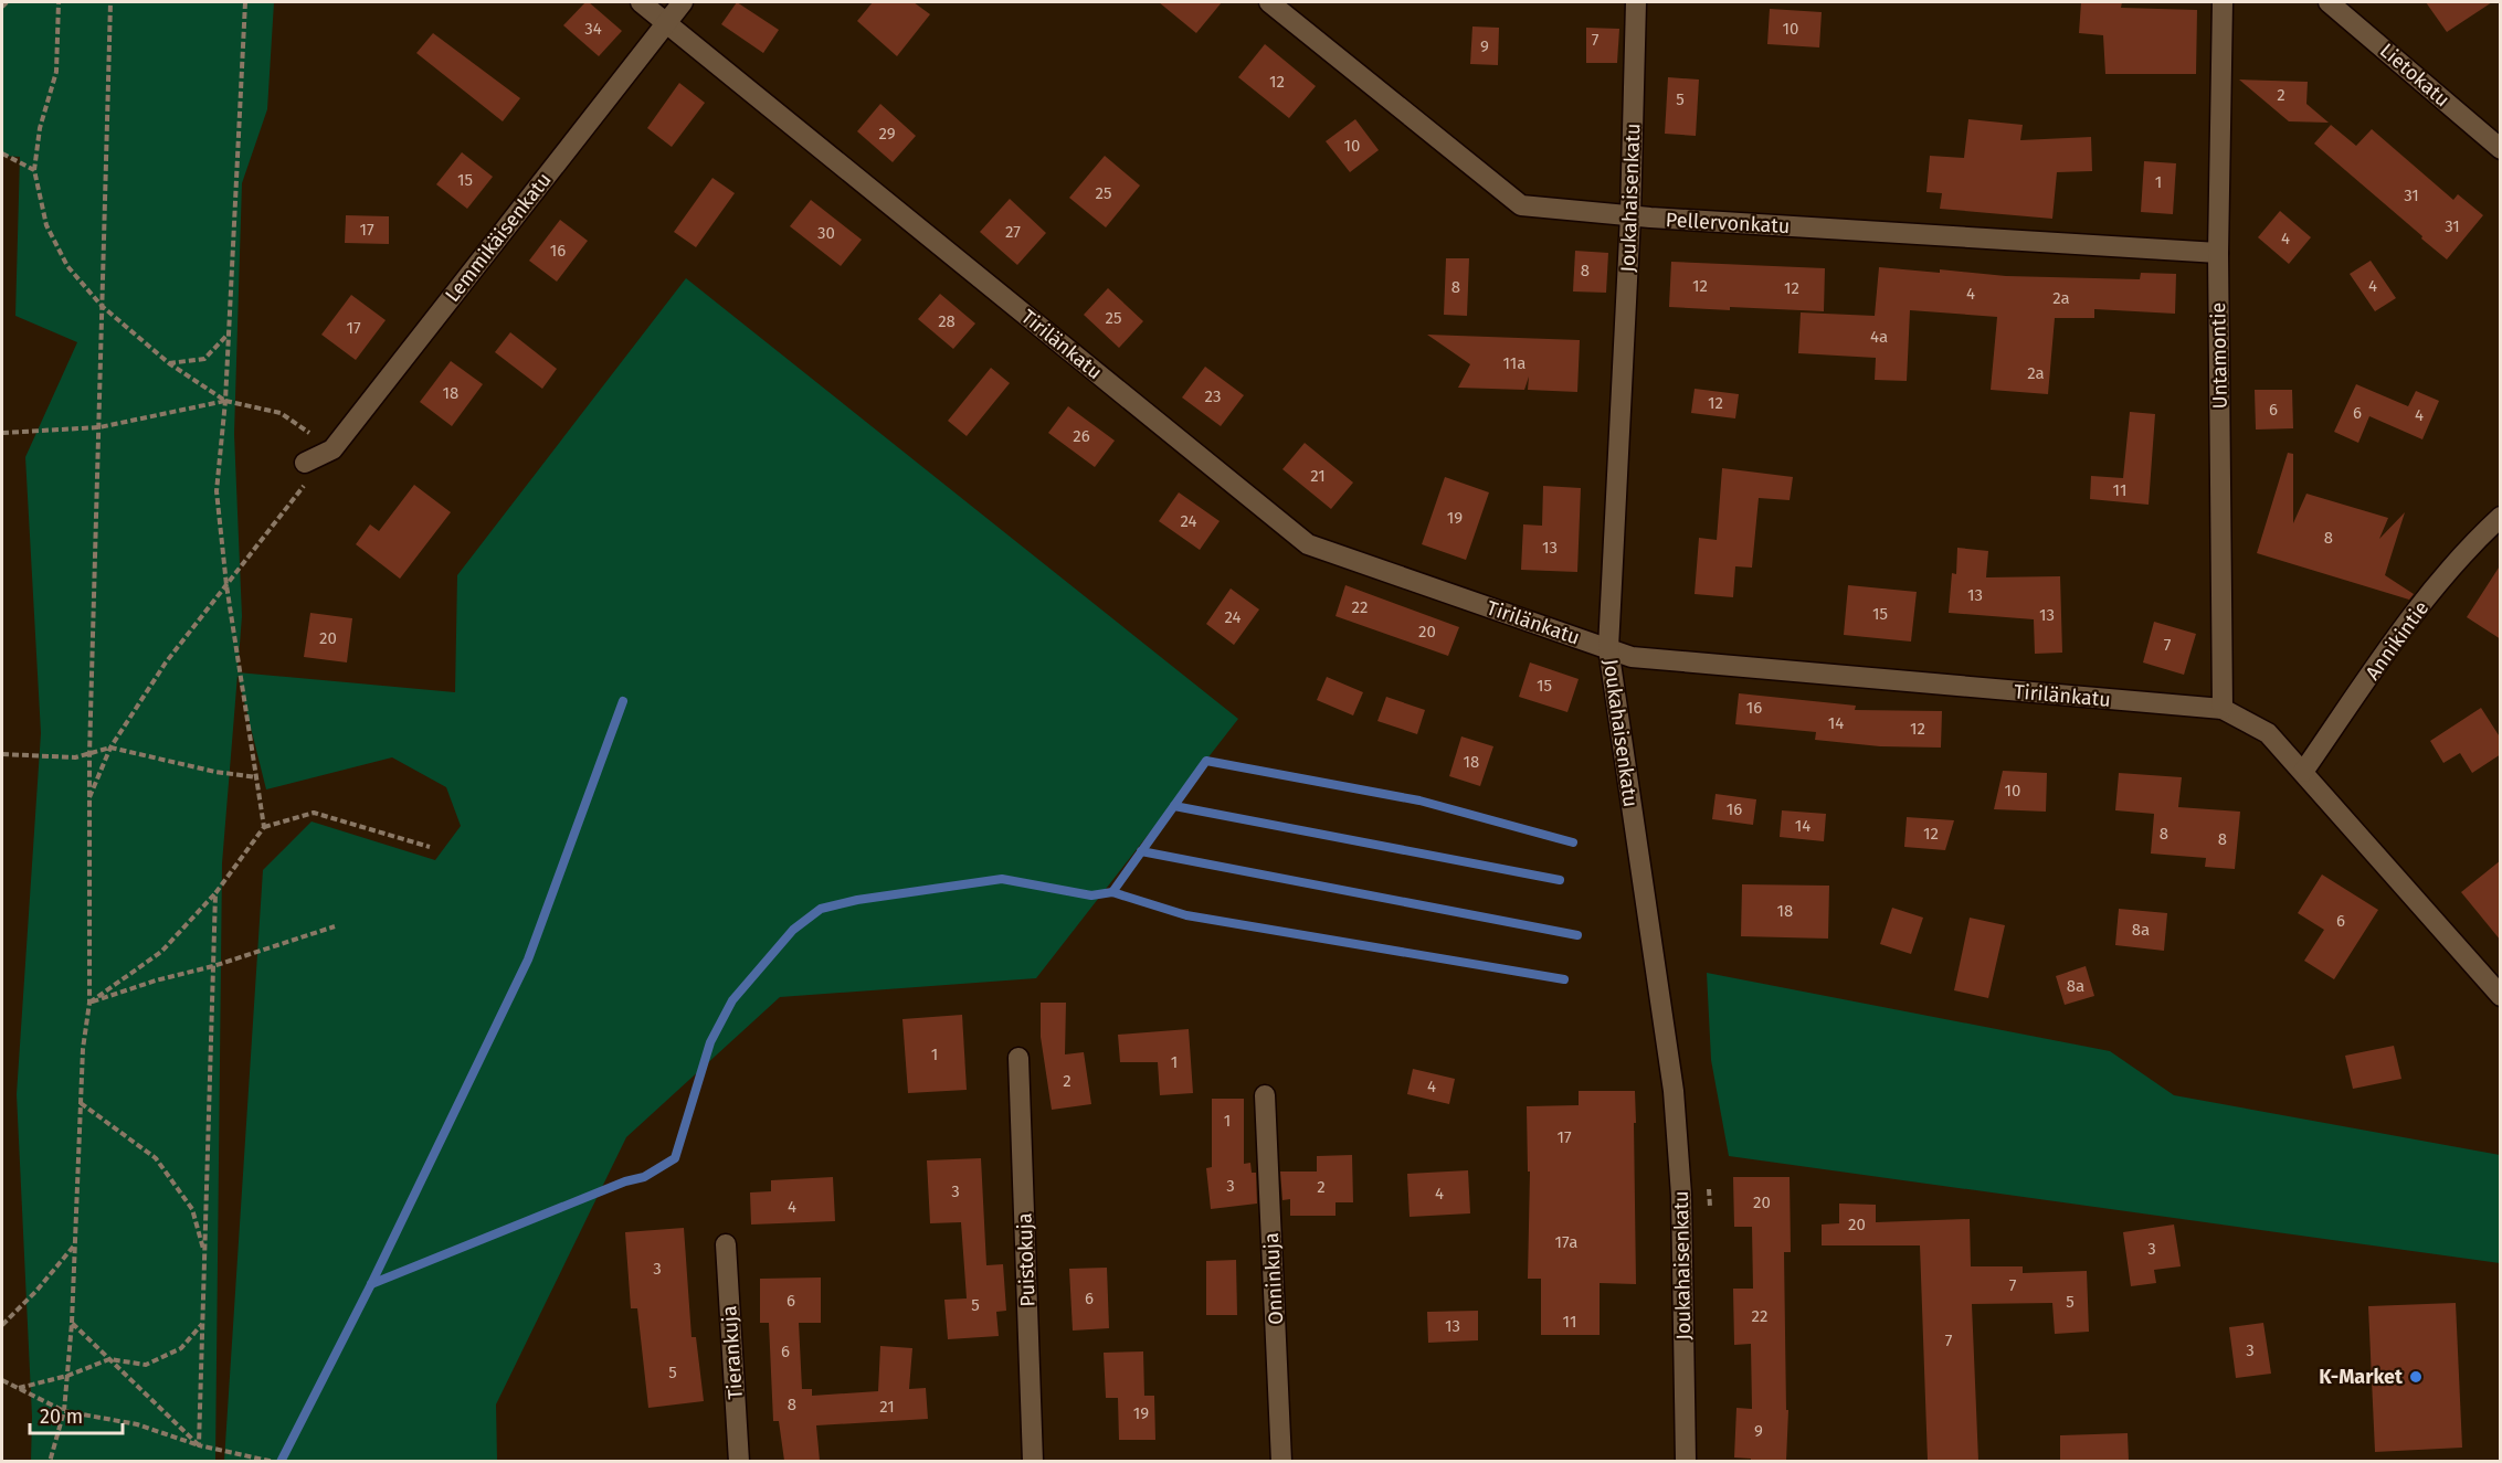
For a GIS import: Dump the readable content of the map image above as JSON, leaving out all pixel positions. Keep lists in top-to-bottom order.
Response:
{
  "streets": {
    "street": [
      "Lietokatu",
      "Joukahaisenkatu",
      "Pellervonkatu",
      "Lemmikäisenkatu",
      "Tirilänkatu",
      "Untamontie",
      "Annikintie",
      "Puistokuja",
      "Onninkuja",
      "Tierankuja"
    ]
  },
  "crossings": [
    ["Joukahaisenkatu", "Pellervonkatu"],
    ["Joukahaisenkatu", "Tirilänkatu"],
    ["Pellervonkatu", "Untamontie"],
    ["Lemmikäisenkatu", "Tirilänkatu"],
    ["Tirilänkatu", "Untamontie"],
    ["Tirilänkatu", "Annikintie"]
  ],
  "places": ["K-Market"],
  "house_numbers": [
    "34",
    "10",
    "7",
    "9",
    "12",
    "2",
    "5",
    "29",
    "10",
    "15",
    "1",
    "25",
    "31",
    "31",
    "17",
    "27",
    "30",
    "4",
    "16",
    "8",
    "12",
    "4",
    "8",
    "12",
    "4",
    "2a",
    "25",
    "28",
    "17",
    "4a",
    "11a",
    "2a",
    "18",
    "23",
    "12",
    "6",
    "6",
    "4",
    "26",
    "21",
    "11",
    "19",
    "24",
    "8",
    "13",
    "13",
    "22",
    "15",
    "13",
    "24",
    "20",
    "20",
    "7",
    "15",
    "16",
    "14",
    "12",
    "18",
    "10",
    "16",
    "14",
    "12",
    "8",
    "8",
    "18",
    "6",
    "8a",
    "8a",
    "1",
    "1",
    "2",
    "4",
    "1",
    "17",
    "3",
    "2",
    "3",
    "4",
    "20",
    "4",
    "20",
    "17a",
    "3",
    "3",
    "7",
    "6",
    "6",
    "5",
    "5",
    "22",
    "11",
    "13",
    "7",
    "3",
    "6",
    "5",
    "8",
    "21",
    "19",
    "9"
  ],
  "scale_bar": "20 m"
}
